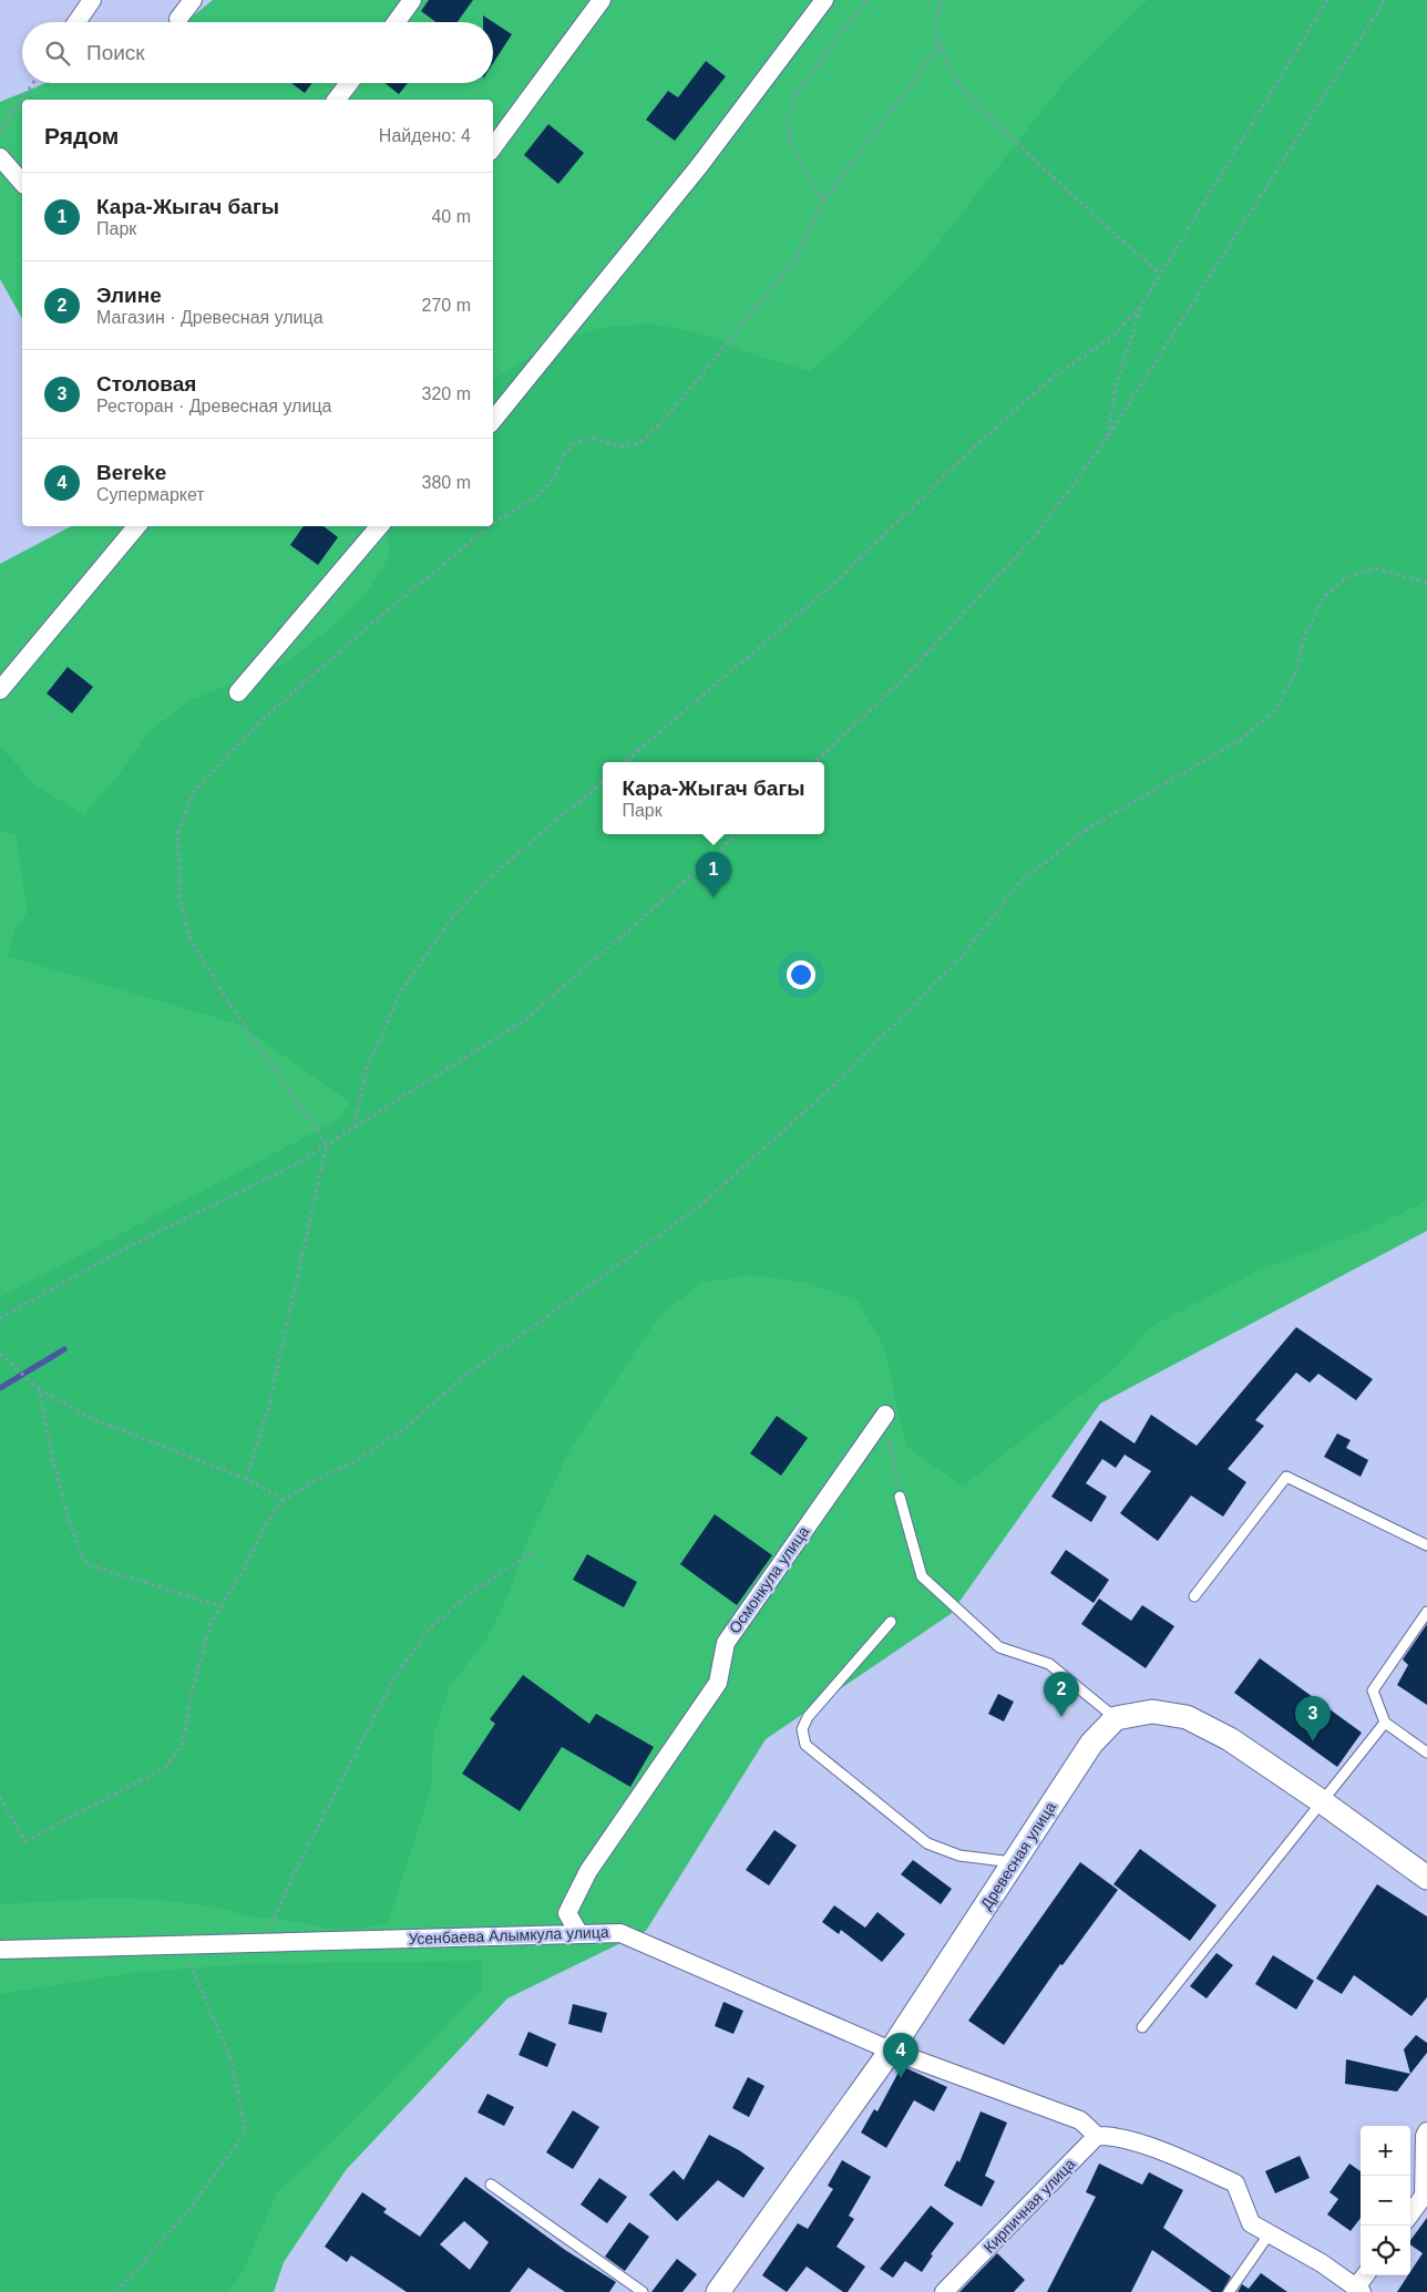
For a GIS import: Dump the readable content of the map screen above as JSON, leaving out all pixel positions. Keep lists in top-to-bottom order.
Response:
{
  "streets": {
    "street": [
      "Осмонкула улица",
      "Древесная улица",
      "Усенбаева Алымкула улица",
      "Кирпичная улица"
    ]
  },
  "crossings": [
    ["Осмонкула улица", "Усенбаева Алымкула улица"],
    ["Древесная улица", "Усенбаева Алымкула улица"],
    ["Усенбаева Алымкула улица", "Кирпичная улица"]
  ],
  "page": {
    "search": "Поиск",
    "heading": ["Рядом", "Найдено: 4"],
    "list": [
      {
        "mark": "1",
        "name": "Кара-Жыгач багы",
        "note": "Парк",
        "value": "40 m"
      },
      {
        "mark": "2",
        "name": "Элине",
        "note": "Магазин · Древесная улица",
        "value": "270 m"
      },
      {
        "mark": "3",
        "name": "Столовая",
        "note": "Ресторан · Древесная улица",
        "value": "320 m"
      },
      {
        "mark": "4",
        "name": "Bereke",
        "note": "Супермаркет",
        "value": "380 m"
      }
    ],
    "popup": ["Кара-Жыгач багы", "Парк"],
    "pins": [
      "1",
      "2",
      "3",
      "4"
    ],
    "map_buttons": ["+", "−"]
  }
}
